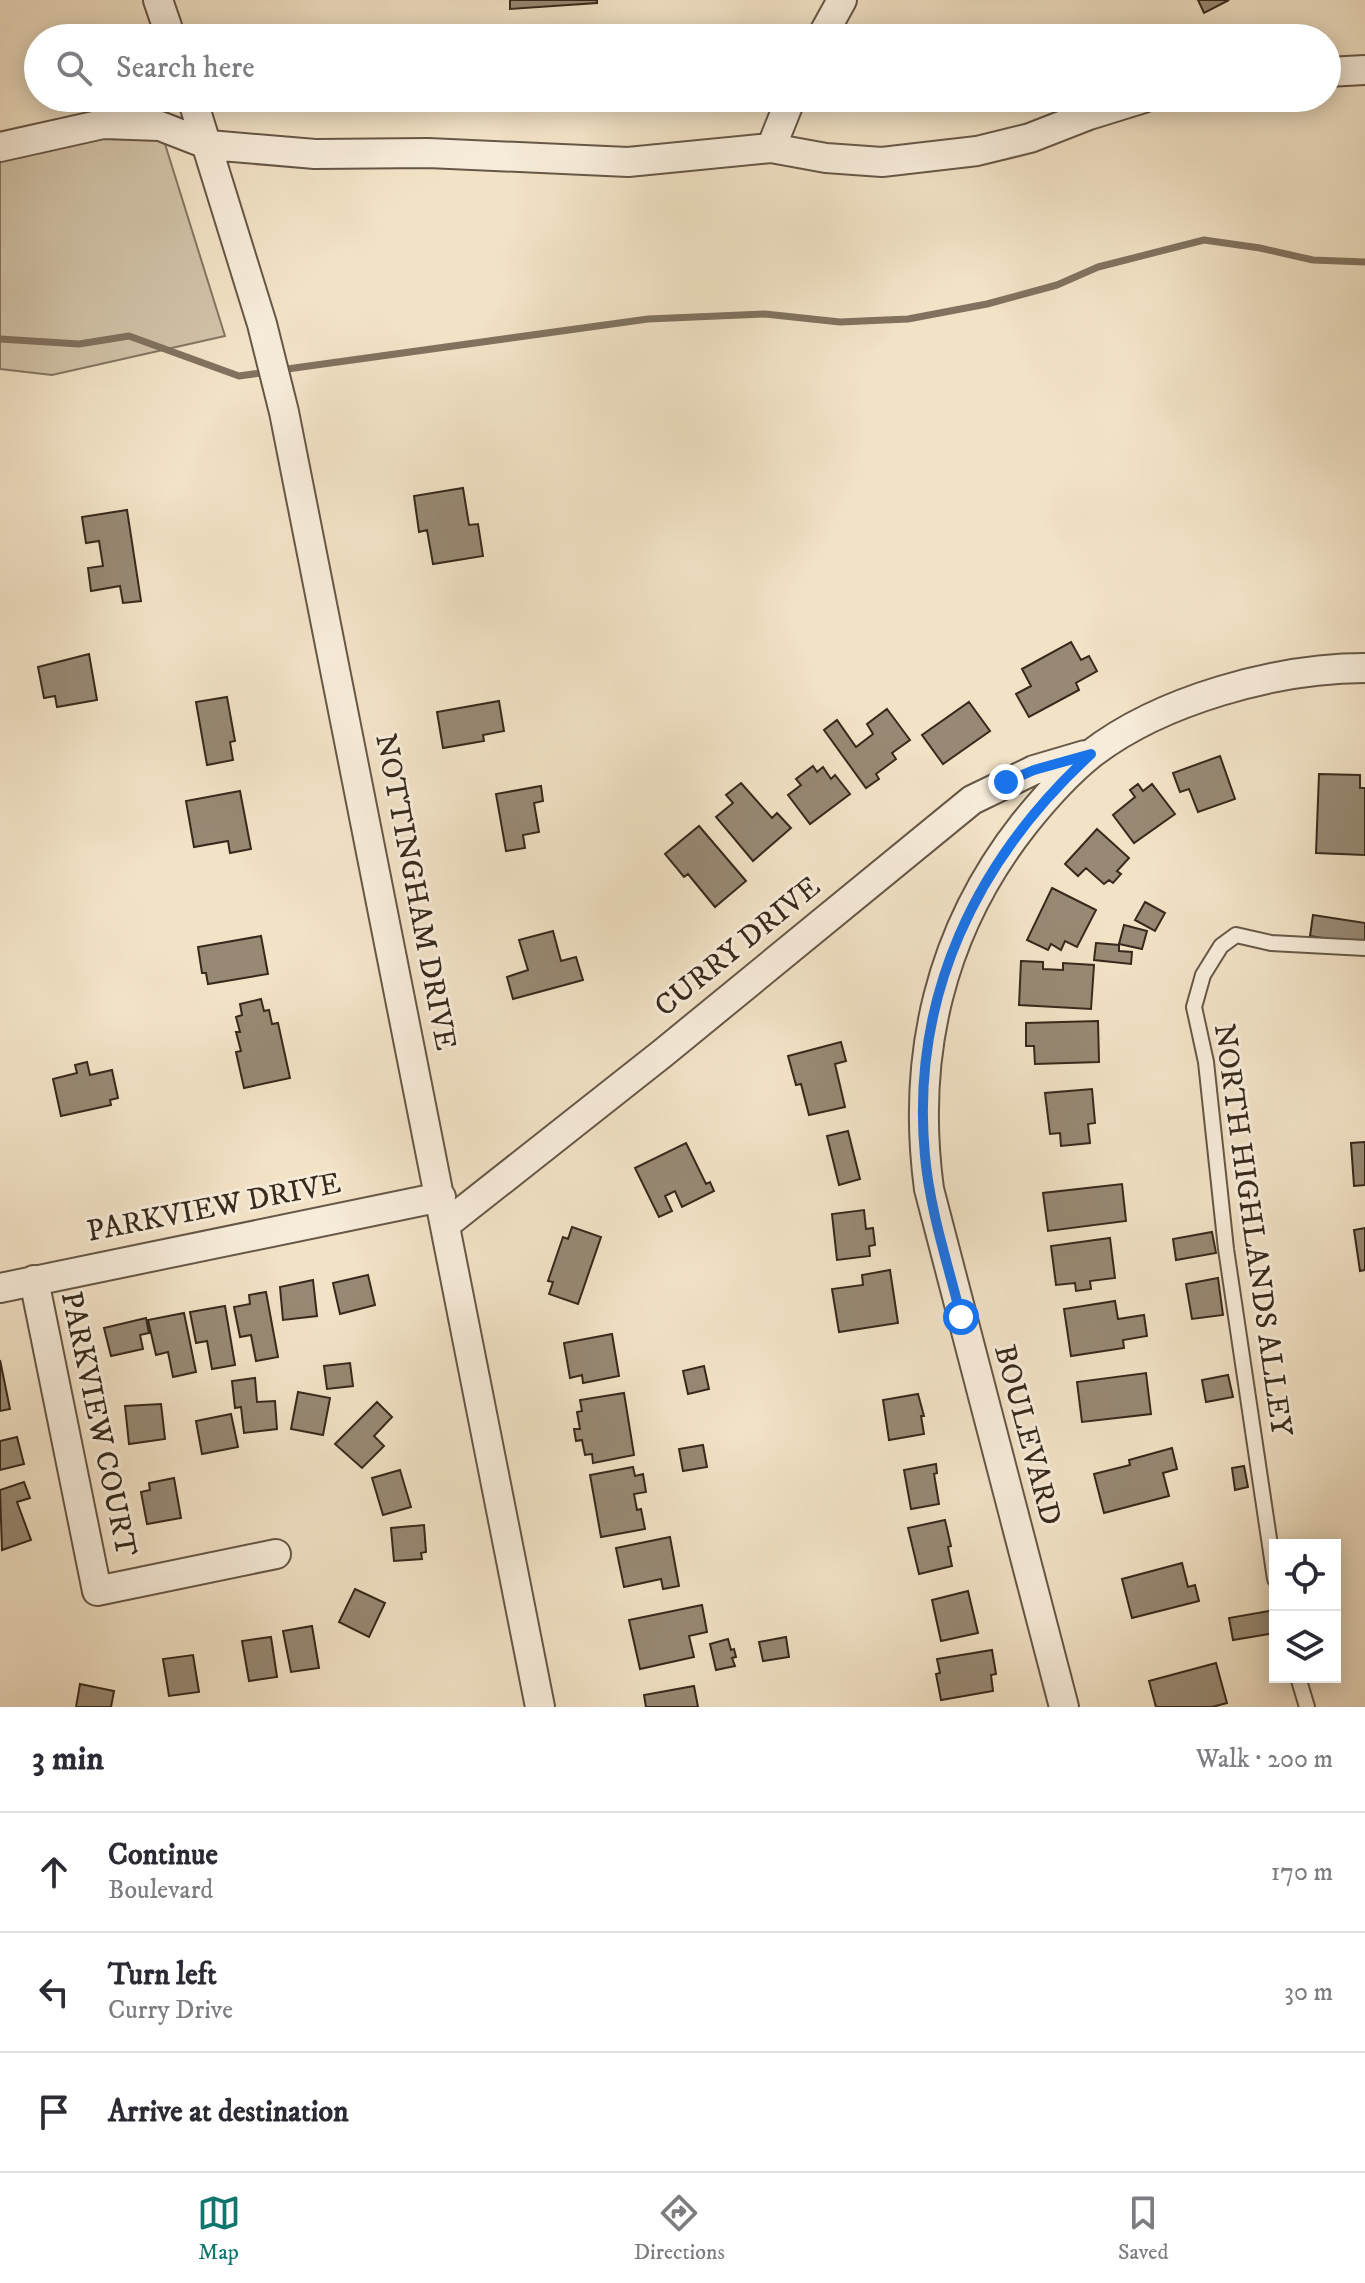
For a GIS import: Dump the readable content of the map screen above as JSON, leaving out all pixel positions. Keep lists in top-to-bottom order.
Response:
{
  "streets": {
    "street": [
      "NOTTINGHAM DRIVE",
      "CURRY DRIVE",
      "PARKVIEW DRIVE",
      "PARKVIEW COURT",
      "BOULEVARD"
    ],
    "lane": ["NORTH HIGHLANDS ALLEY"]
  },
  "crossings": [
    ["NOTTINGHAM DRIVE", "CURRY DRIVE"],
    ["NOTTINGHAM DRIVE", "PARKVIEW DRIVE"],
    ["CURRY DRIVE", "PARKVIEW DRIVE"],
    ["CURRY DRIVE", "BOULEVARD"],
    ["PARKVIEW DRIVE", "PARKVIEW COURT"]
  ],
  "page": {
    "search": "Search here",
    "heading": ["3 min", "Walk · 200 m"],
    "list": [
      ["Continue", "Boulevard", "170 m"],
      ["Turn left", "Curry Drive", "30 m"],
      "Arrive at destination"
    ],
    "nav": ["Map", "Directions", "Saved"]
  }
}
